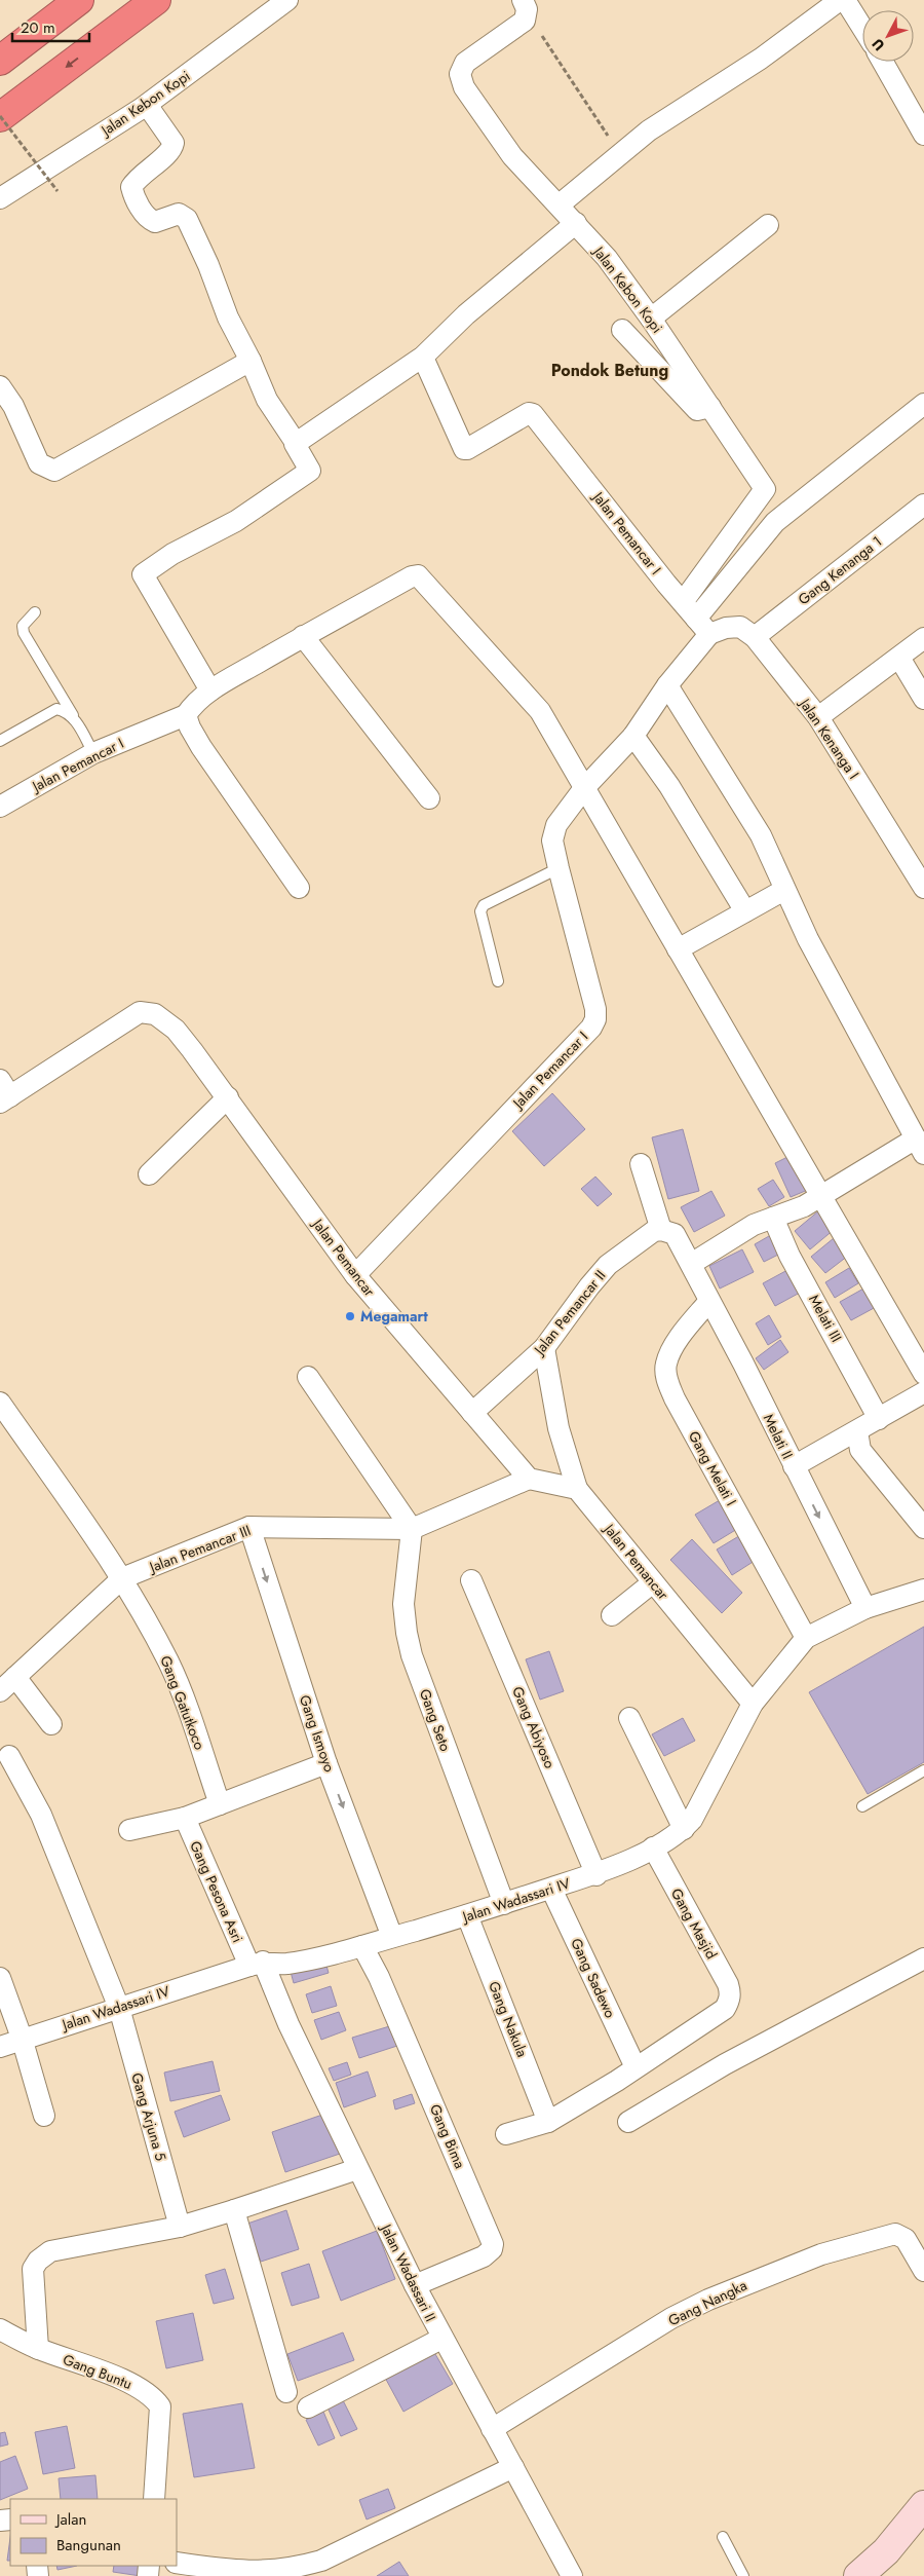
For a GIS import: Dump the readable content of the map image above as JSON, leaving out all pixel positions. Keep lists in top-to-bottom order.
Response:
{
  "streets": {
    "street": [
      "Jalan Kebon Kopi",
      "Jalan Pemancar I",
      "Gang Kenanga 1",
      "Jalan Kenanga I",
      "Jalan Pemancar",
      "Jalan Pemancar II",
      "Melati III",
      "Melati II",
      "Gang Melati I",
      "Jalan Pemancar III",
      "Gang Gatutkoco",
      "Gang Seto",
      "Gang Abiyoso",
      "Gang Ismoyo",
      "Gang Pesona Asri",
      "Jalan Wadassari IV",
      "Gang Masjid",
      "Gang Sadewo",
      "Gang Nakula",
      "Gang Arjuna 5",
      "Gang Bima",
      "Jalan Wadassari II",
      "Gang Nangka",
      "Gang Buntu"
    ]
  },
  "crossings": [
    ["Jalan Kebon Kopi", "Jalan Pemancar I"],
    ["Jalan Pemancar I", "Jalan Kenanga I"],
    ["Jalan Pemancar I", "Jalan Pemancar"],
    ["Gang Kenanga 1", "Jalan Kenanga I"],
    ["Jalan Pemancar", "Jalan Pemancar II"],
    ["Jalan Pemancar", "Jalan Pemancar III"],
    ["Jalan Pemancar", "Jalan Wadassari IV"],
    ["Melati II", "Gang Melati I"],
    ["Melati II", "Jalan Wadassari IV"],
    ["Gang Melati I", "Jalan Wadassari IV"],
    ["Jalan Pemancar III", "Gang Gatutkoco"],
    ["Jalan Pemancar III", "Gang Seto"],
    ["Jalan Pemancar III", "Gang Ismoyo"],
    ["Gang Seto", "Jalan Wadassari IV"],
    ["Gang Abiyoso", "Jalan Wadassari IV"],
    ["Gang Ismoyo", "Jalan Wadassari IV"],
    ["Gang Pesona Asri", "Jalan Wadassari IV"],
    ["Gang Pesona Asri", "Jalan Wadassari II"],
    ["Jalan Wadassari IV", "Gang Masjid"],
    ["Jalan Wadassari IV", "Gang Sadewo"],
    ["Jalan Wadassari IV", "Gang Nakula"],
    ["Jalan Wadassari IV", "Gang Arjuna 5"],
    ["Jalan Wadassari IV", "Gang Bima"],
    ["Jalan Wadassari IV", "Jalan Wadassari II"],
    ["Gang Masjid", "Gang Sadewo"],
    ["Gang Bima", "Jalan Wadassari II"],
    ["Jalan Wadassari II", "Gang Nangka"]
  ],
  "one_way": ["Gang Ismoyo"],
  "districts": ["Pondok Betung"],
  "places": ["Megamart"],
  "legend": ["Jalan", "Bangunan"],
  "scale_bar": "20 m",
  "north": "bottom left"
}
